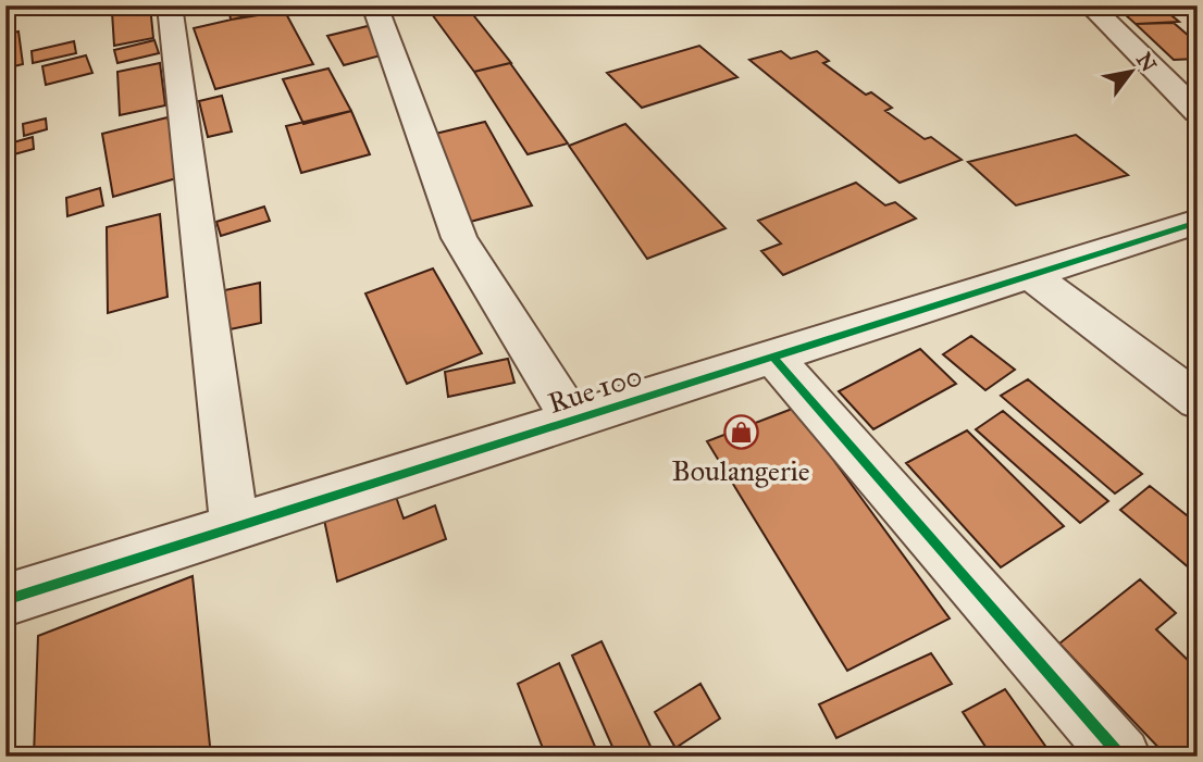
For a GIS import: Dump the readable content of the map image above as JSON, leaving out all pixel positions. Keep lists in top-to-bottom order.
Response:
{
  "streets": {
    "street": ["Rue 100"]
  },
  "places": {
    "shop": ["Boulangerie"]
  },
  "north": "top right"
}
